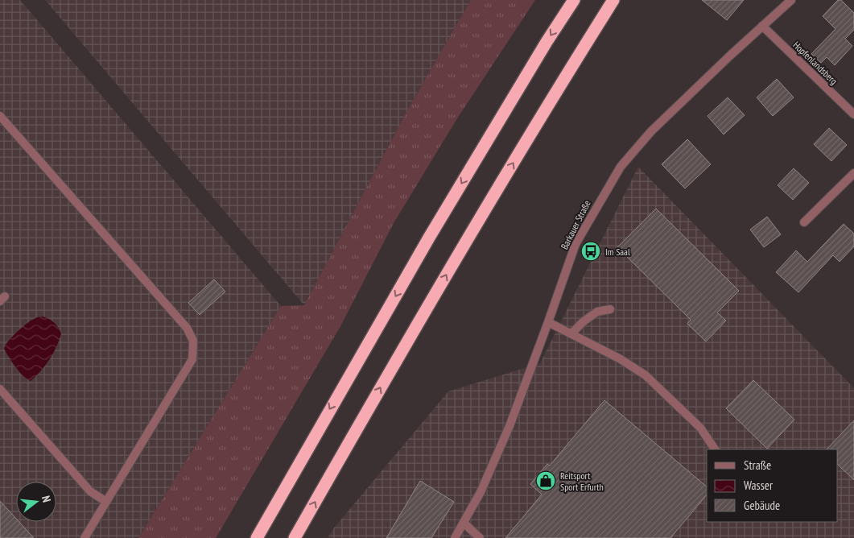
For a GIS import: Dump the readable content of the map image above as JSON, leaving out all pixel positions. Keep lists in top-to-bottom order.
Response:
{
  "streets": {
    "street": ["Hopfenlandsberg", "Barkauer Straße"]
  },
  "crossings": [
    ["Hopfenlandsberg", "Barkauer Straße"]
  ],
  "places": {
    "bus stop": ["Im Saal"],
    "shop": ["Reitsport Sport Erfurth"]
  },
  "legend": ["Straße", "Wasser", "Gebäude"],
  "north": "right"
}
